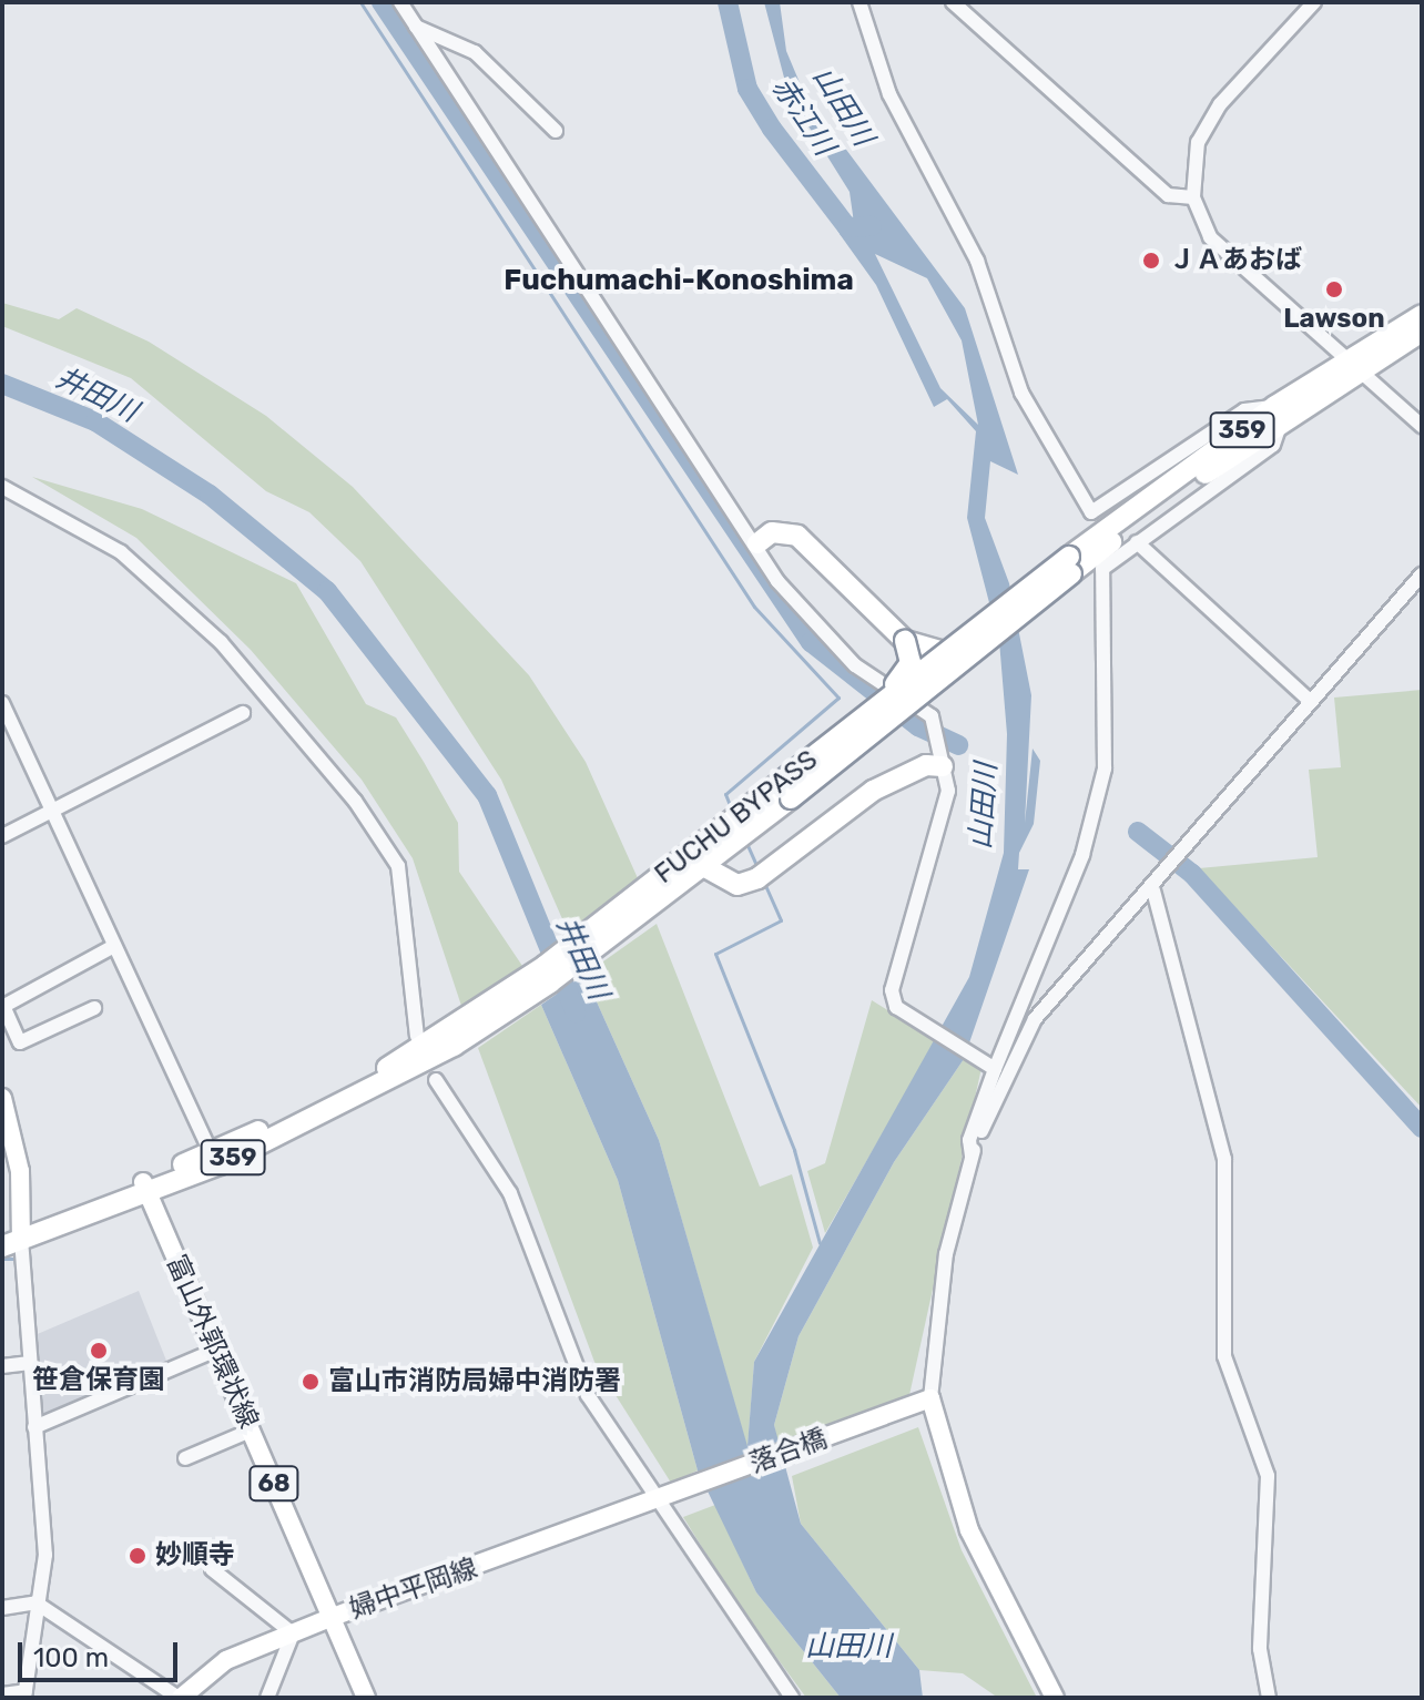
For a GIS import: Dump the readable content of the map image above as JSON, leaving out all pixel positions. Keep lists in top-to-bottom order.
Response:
{
  "streets": {
    "highway": ["359", "FUCHU BYPASS"],
    "main road": [
      "富山外郭環状線",
      "落合橋",
      "68",
      "婦中平岡線"
    ]
  },
  "crossings": [
    ["FUCHU BYPASS", "富山外郭環状線"],
    ["富山外郭環状線", "婦中平岡線"],
    ["落合橋", "婦中平岡線"]
  ],
  "districts": ["Fuchumachi-Konoshima"],
  "water": ["山田川", "赤江川", "井田川"],
  "places": [
    "ＪＡあおば",
    "Lawson",
    "笹倉保育園",
    "富山市消防局婦中消防署",
    "妙順寺"
  ],
  "scale_bar": "100 m"
}
